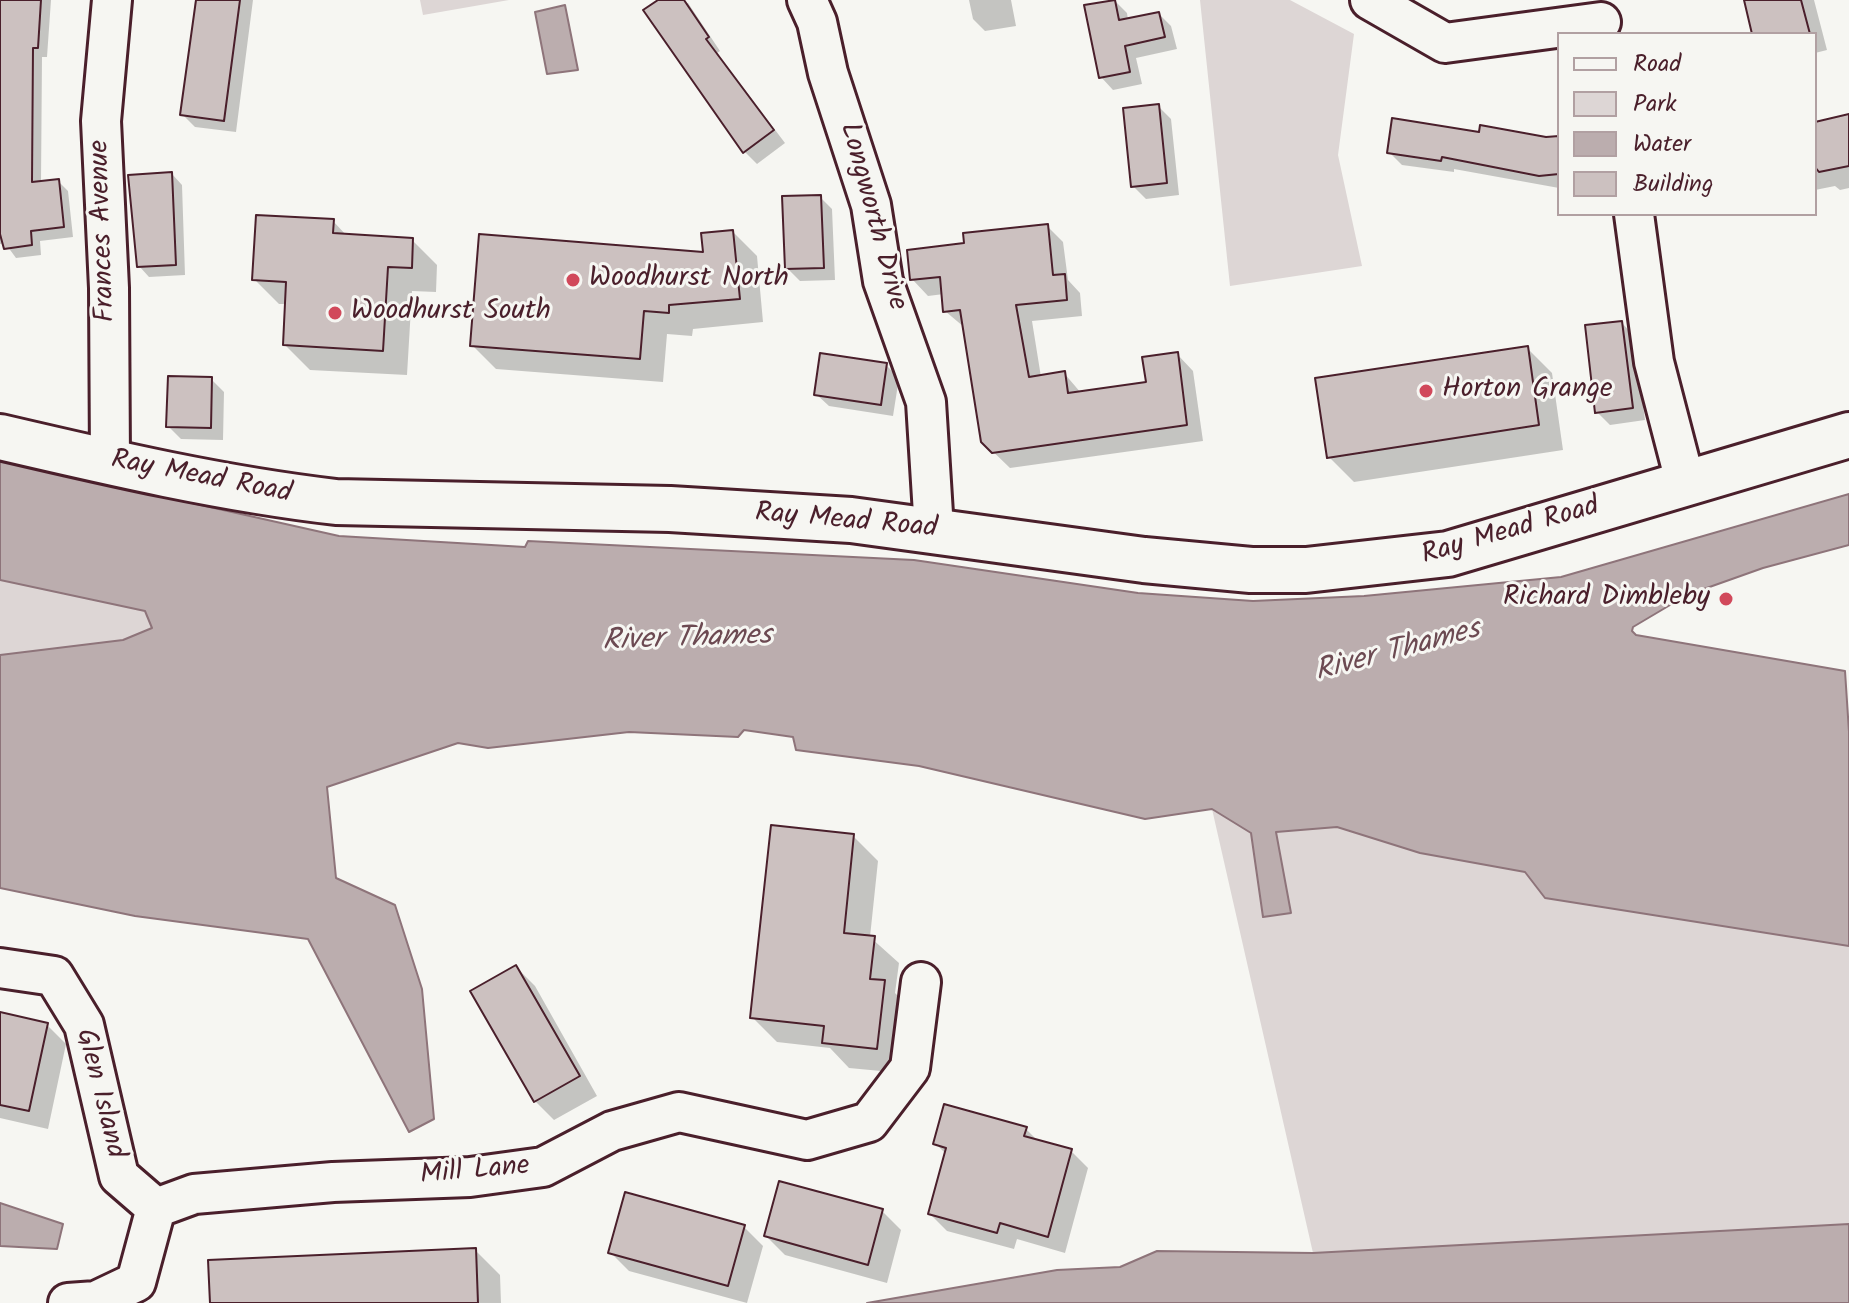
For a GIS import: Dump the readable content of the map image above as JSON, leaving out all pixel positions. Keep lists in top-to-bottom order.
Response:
{
  "streets": {
    "main road": ["Ray Mead Road"],
    "street": [
      "Longworth Drive",
      "Frances Avenue",
      "Glen Island",
      "Mill Lane"
    ]
  },
  "crossings": [
    ["Longworth Drive", "Ray Mead Road"],
    ["Frances Avenue", "Ray Mead Road"],
    ["Glen Island", "Mill Lane"]
  ],
  "water": ["River Thames"],
  "places": [
    "Woodhurst North",
    "Woodhurst South",
    "Horton Grange",
    "Richard Dimbleby"
  ],
  "legend": [
    "Road",
    "Park",
    "Water",
    "Building"
  ]
}
